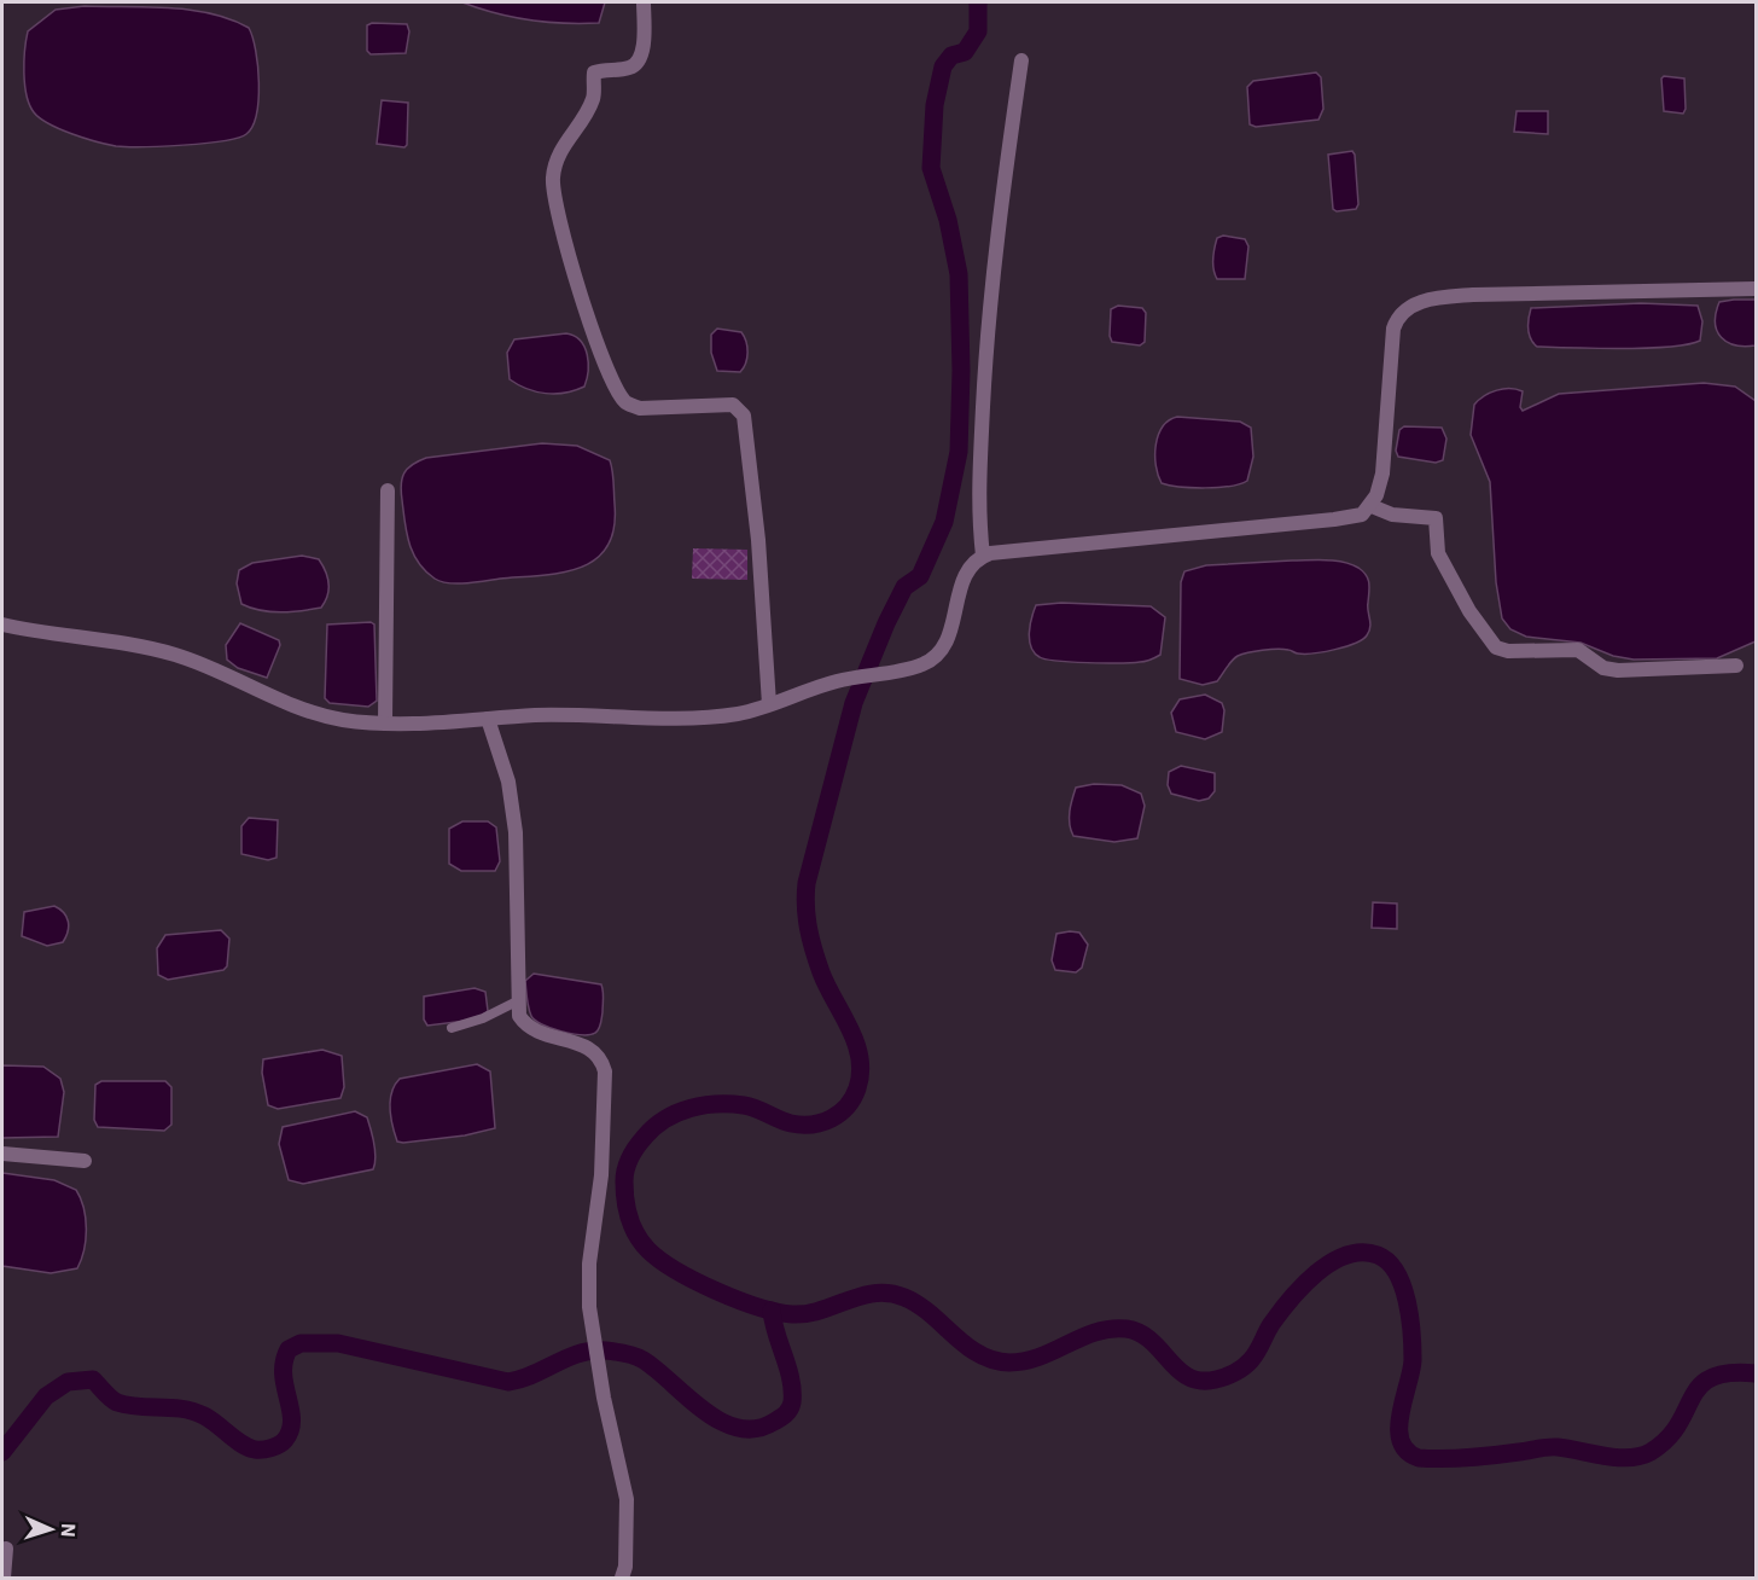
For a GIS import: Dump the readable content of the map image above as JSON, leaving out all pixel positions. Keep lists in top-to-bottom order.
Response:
{
  "north": "right"
}
